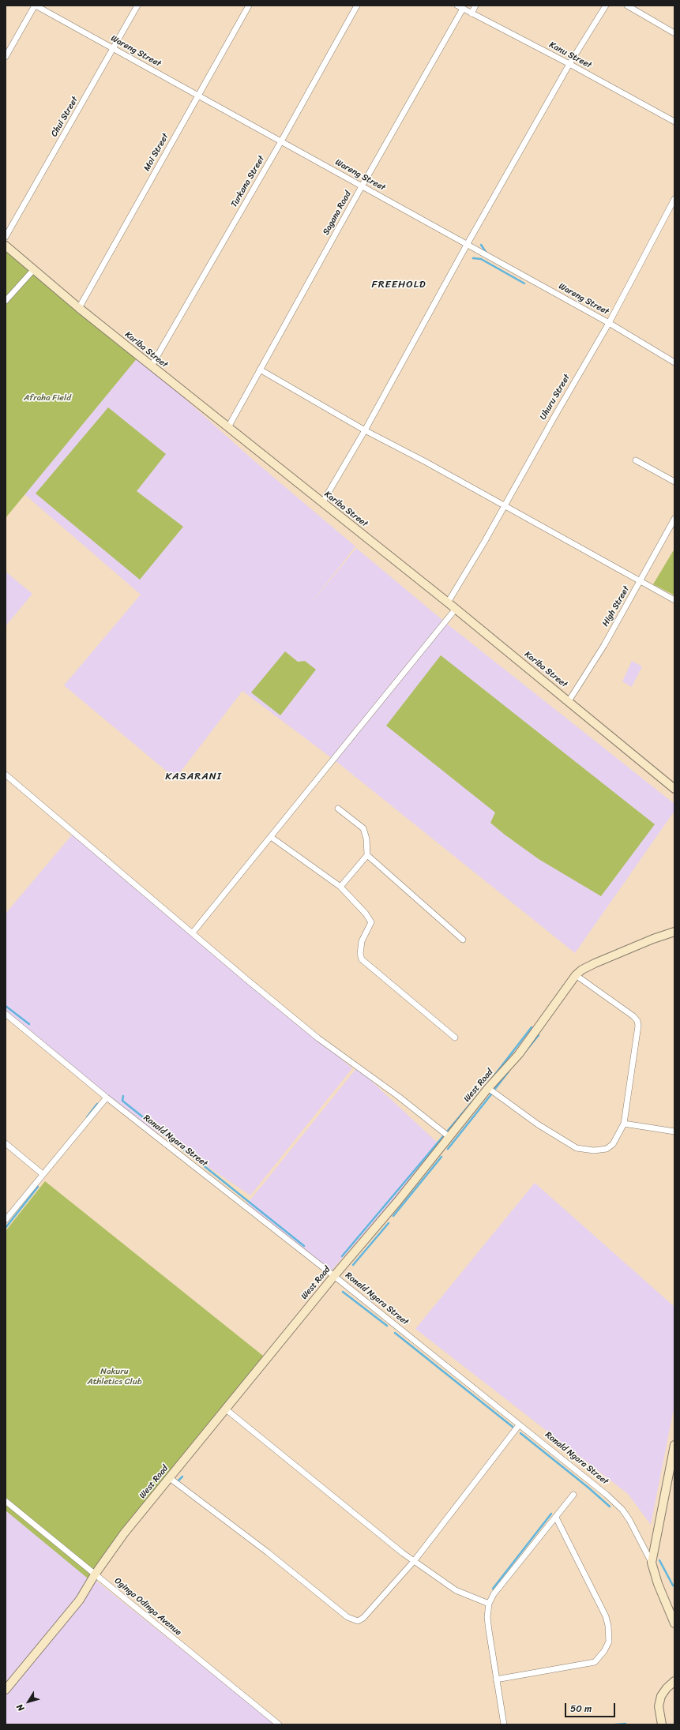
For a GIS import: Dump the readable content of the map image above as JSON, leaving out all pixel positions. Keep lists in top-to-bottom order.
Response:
{
  "streets": {
    "street": [
      "Wareng Street",
      "Kanu Street",
      "Chui Street",
      "Moi Street",
      "Turkana Street",
      "Sagana Road",
      "Kariba Street",
      "Uhuru Street",
      "High Street",
      "West Road",
      "Ronald Ngara Street",
      "Oginga Odinga Avenue"
    ]
  },
  "crossings": [
    ["Wareng Street", "Chui Street"],
    ["Wareng Street", "Moi Street"],
    ["Wareng Street", "Turkana Street"],
    ["Wareng Street", "Sagana Road"],
    ["Wareng Street", "Uhuru Street"],
    ["Kanu Street", "Sagana Road"],
    ["Moi Street", "Kariba Street"],
    ["Turkana Street", "Kariba Street"],
    ["Sagana Road", "Kariba Street"],
    ["Kariba Street", "Uhuru Street"],
    ["Kariba Street", "High Street"],
    ["West Road", "Ronald Ngara Street"],
    ["West Road", "Oginga Odinga Avenue"]
  ],
  "districts": ["FREEHOLD", "KASARANI"],
  "parks": ["Afraha Field", "Nakuru Athletics Club"],
  "scale_bar": "50 m",
  "north": "bottom left"
}
